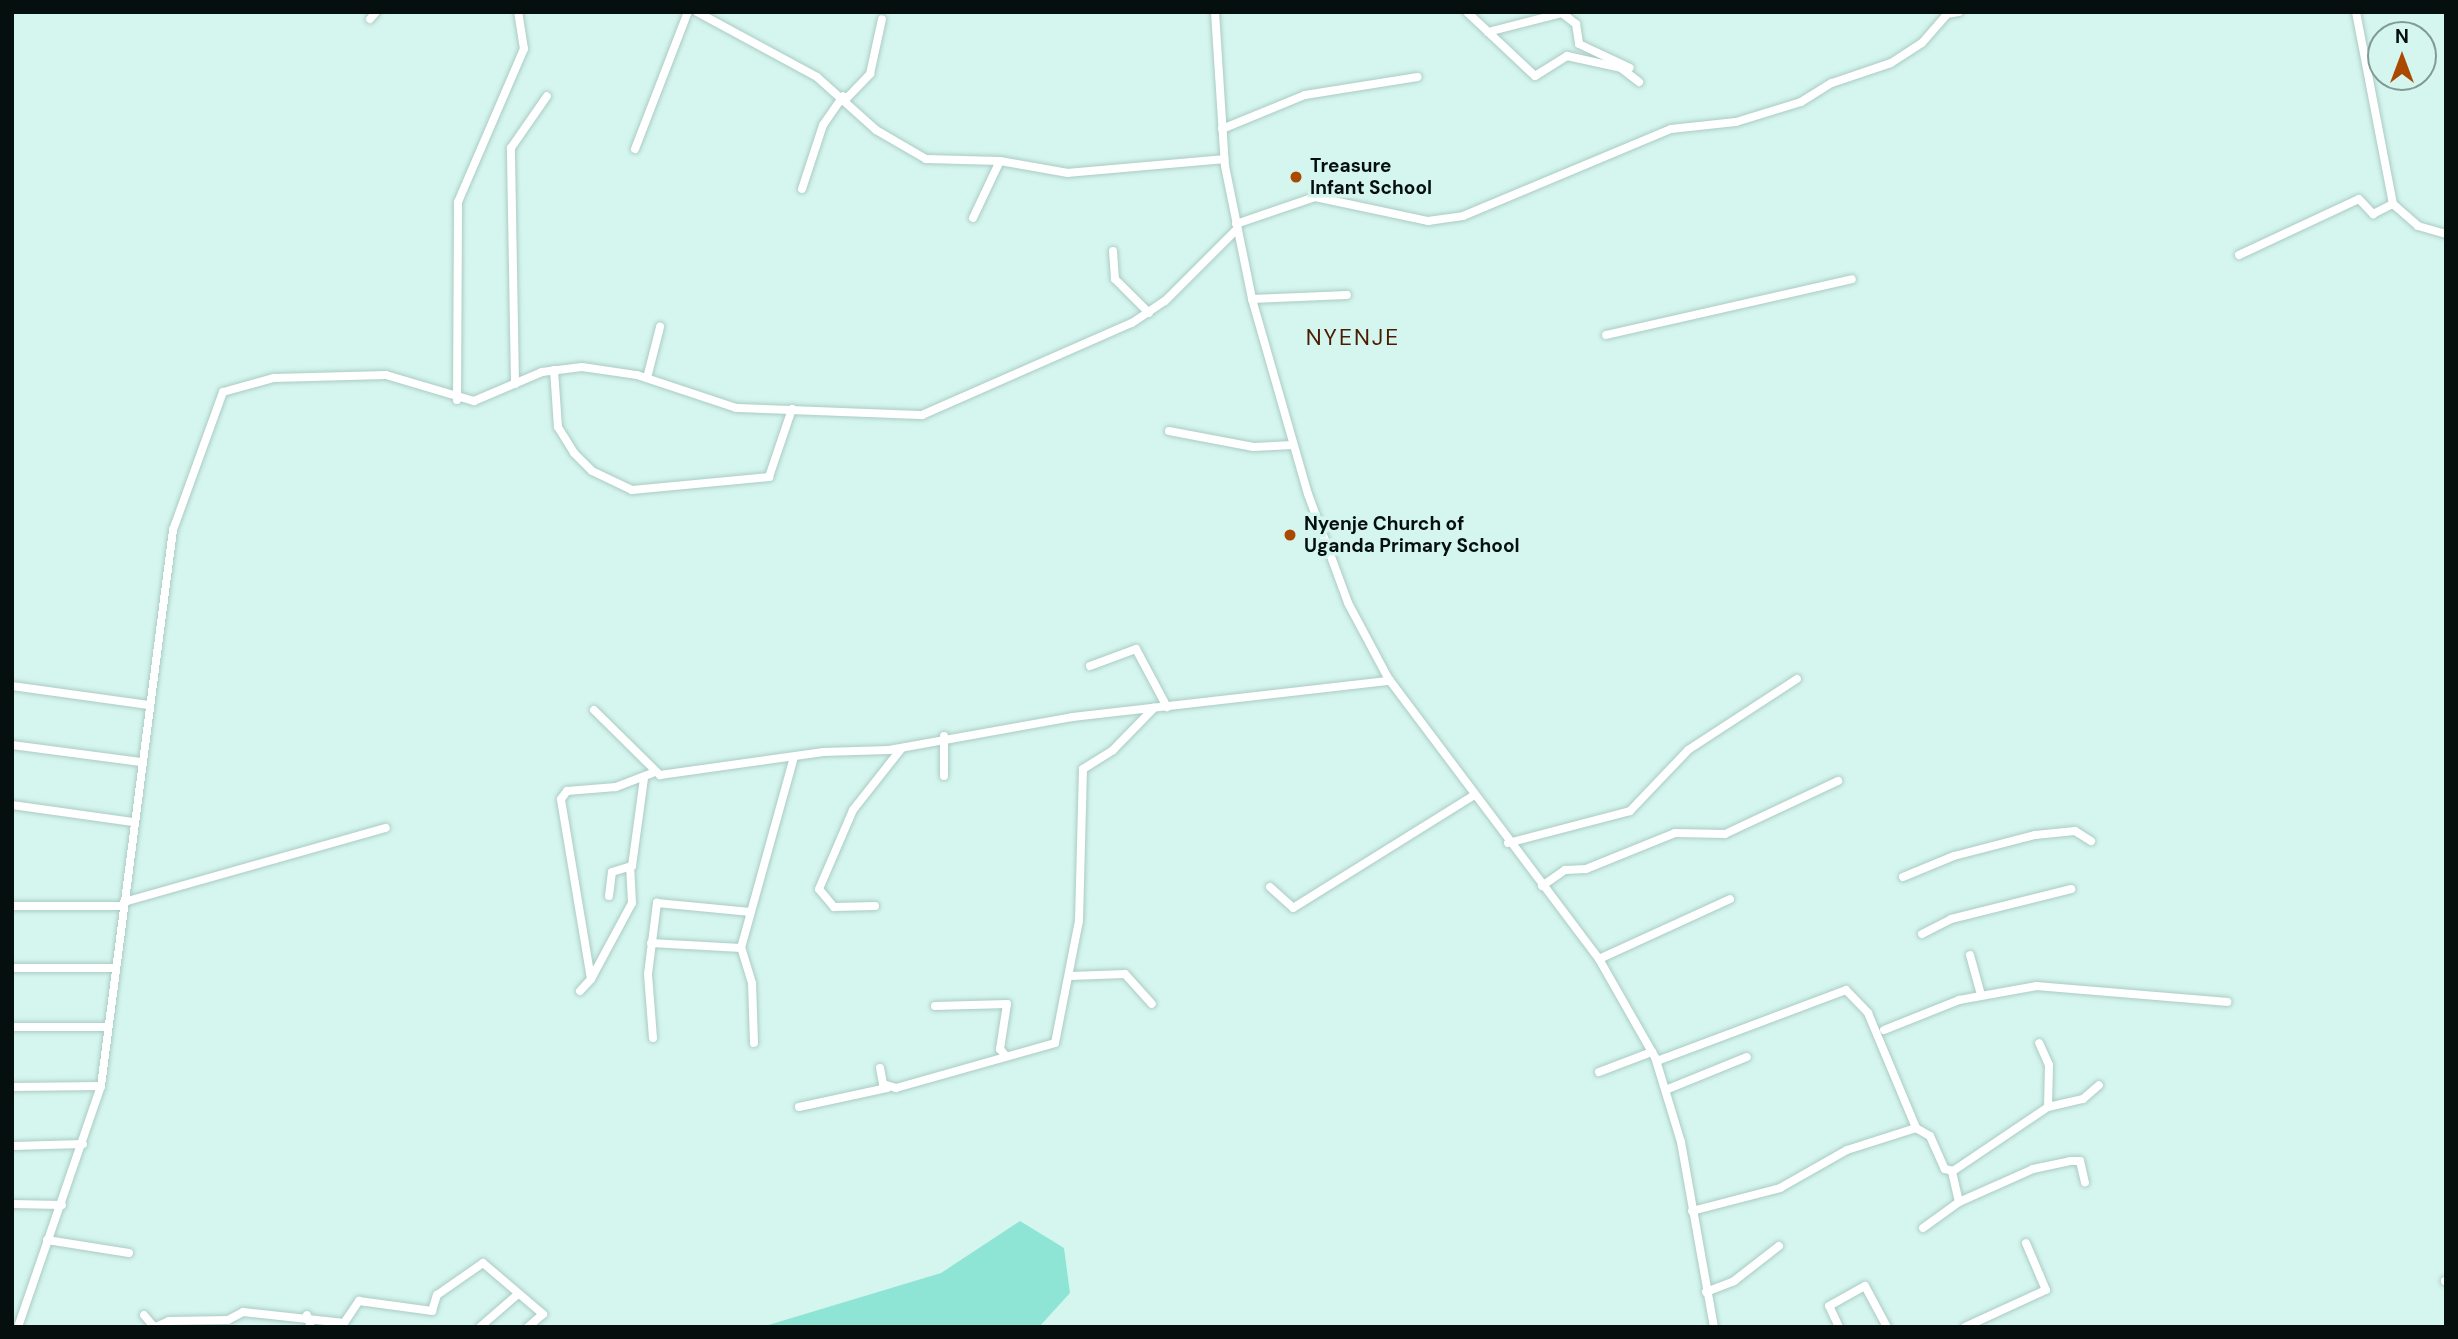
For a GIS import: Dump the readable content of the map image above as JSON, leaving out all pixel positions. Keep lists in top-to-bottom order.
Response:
{
  "districts": ["NYENJE"],
  "places": ["Treasure Infant School", "Nyenje Church of Uganda Primary School"],
  "north": "top"
}
